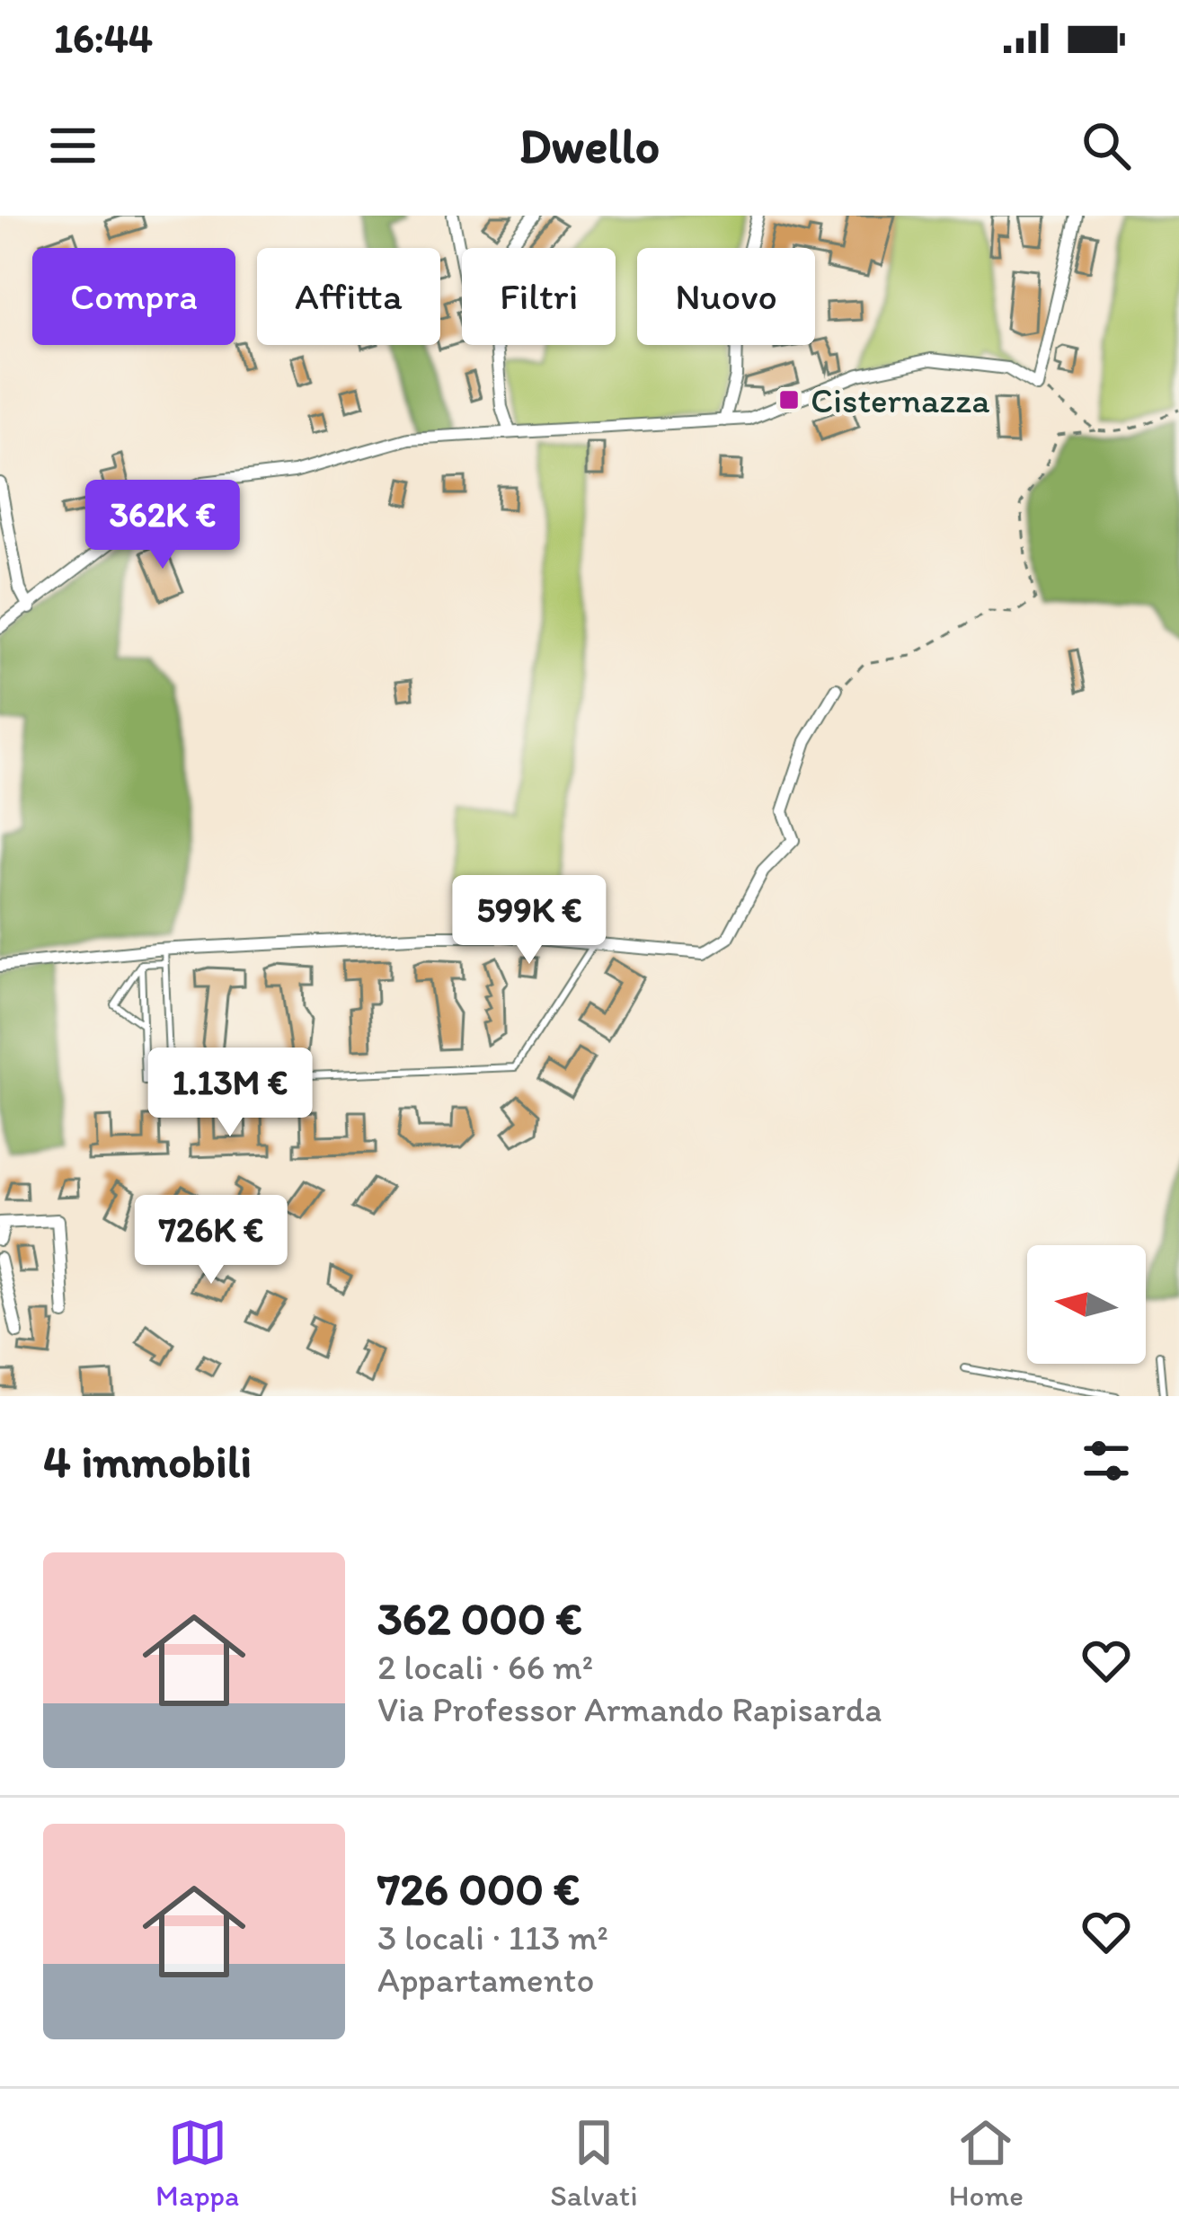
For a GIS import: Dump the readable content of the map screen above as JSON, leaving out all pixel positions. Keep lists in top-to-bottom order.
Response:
{
  "places": {
    "transit": ["Cisternazza"]
  },
  "north": "left",
  "page": {
    "status": "16:44",
    "header": "Dwello",
    "chip": [
      "Compra",
      "Affitta",
      "Filtri",
      "Nuovo"
    ],
    "price": [
      "362K €",
      "599K €",
      "1.13M €",
      "726K €"
    ],
    "heading": "4 immobili",
    "list": [
      {
        "name": "362 000 €",
        "note": "2 locali · 66 m² · Via Professor Armando Rapisarda"
      },
      {
        "name": "726 000 €",
        "note": "3 locali · 113 m² · Appartamento"
      }
    ],
    "tabs": ["Mappa", "Salvati", "Home"]
  }
}
